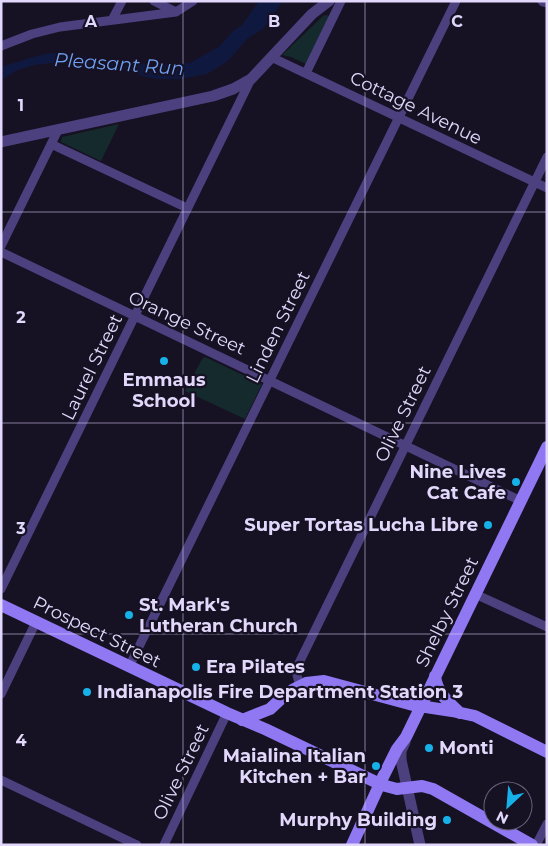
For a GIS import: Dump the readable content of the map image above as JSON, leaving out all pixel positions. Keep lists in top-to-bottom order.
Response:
{
  "streets": {
    "main road": ["Shelby Street", "Prospect Street"],
    "street": [
      "Cottage Avenue",
      "Orange Street",
      "Linden Street",
      "Laurel Street",
      "Olive Street"
    ]
  },
  "crossings": [
    ["Cottage Avenue", "Linden Street"],
    ["Cottage Avenue", "Olive Street"],
    ["Orange Street", "Linden Street"],
    ["Orange Street", "Laurel Street"],
    ["Orange Street", "Olive Street"],
    ["Orange Street", "Shelby Street"],
    ["Linden Street", "Prospect Street"],
    ["Olive Street", "Prospect Street"],
    ["Shelby Street", "Prospect Street"]
  ],
  "water": ["Pleasant Run"],
  "places": [
    "Emmaus School",
    "Nine Lives Cat Cafe",
    "Super Tortas Lucha Libre",
    "St. Mark's Lutheran Church",
    "Era Pilates",
    "Indianapolis Fire Department Station 3",
    "Monti",
    "Maialina Italian Kitchen + Bar",
    "Murphy Building"
  ],
  "north": "bottom left",
  "grid": {
    "columns": ["A", "B", "C"],
    "rows": [
      "1",
      "2",
      "3",
      "4"
    ]
  }
}
